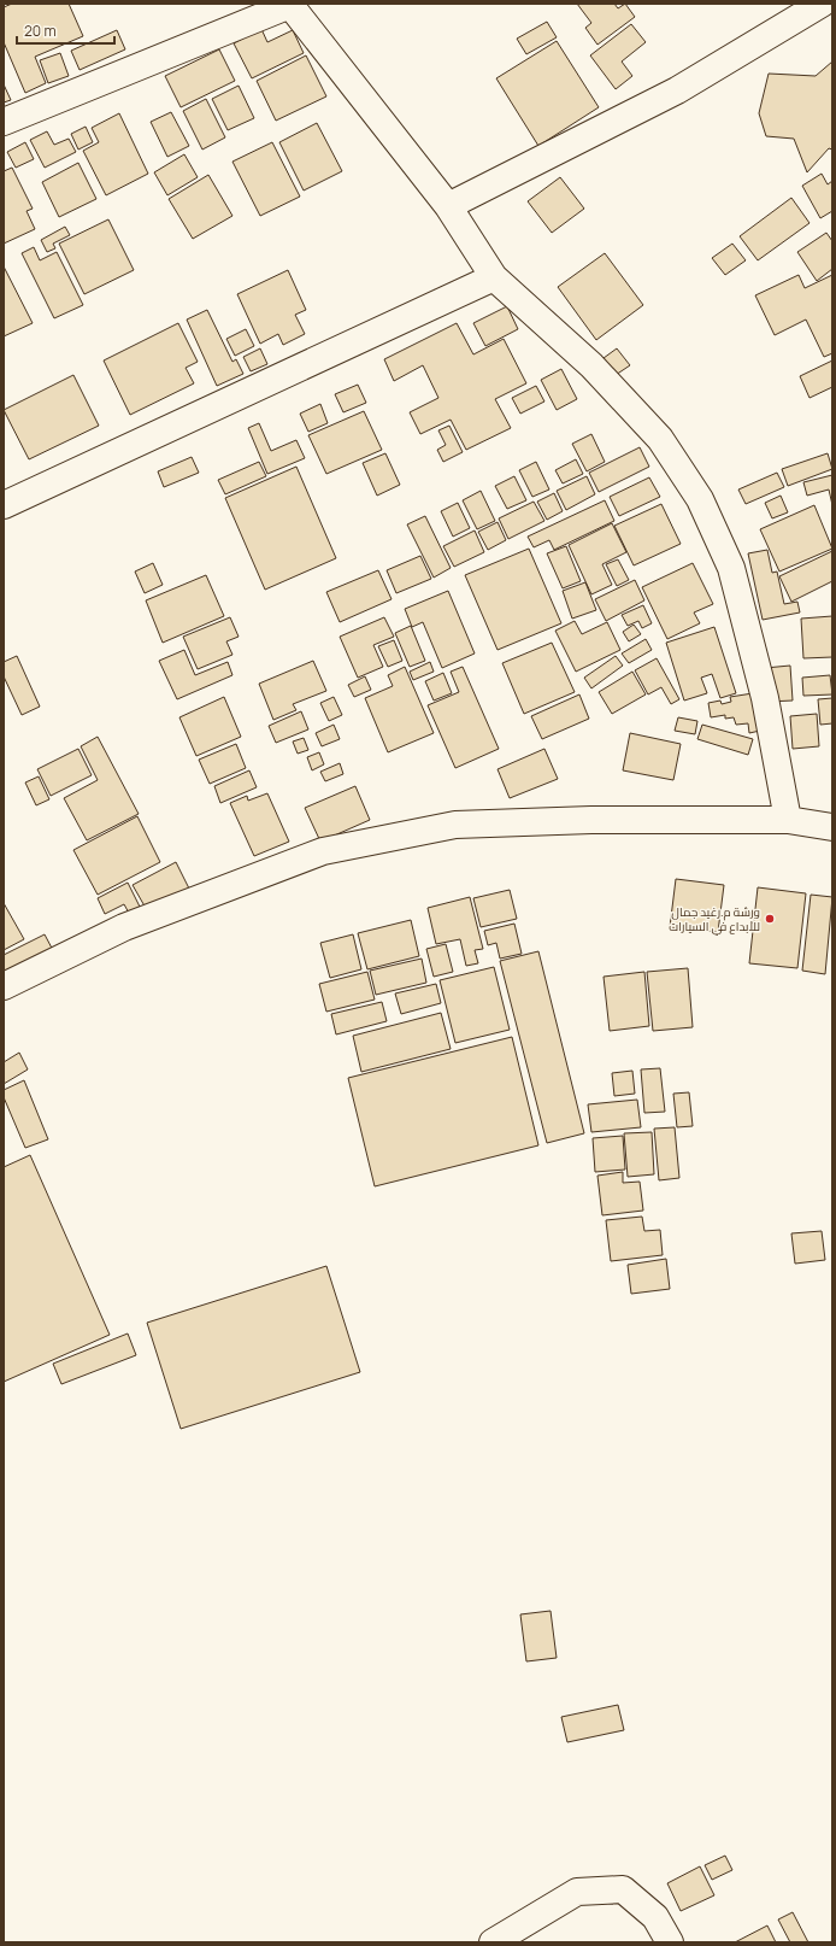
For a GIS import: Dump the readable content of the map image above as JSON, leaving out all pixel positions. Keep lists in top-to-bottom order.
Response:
{
  "places": ["ورشة م.رغيد جمال للأبداع في السيارات"],
  "scale_bar": "20 m"
}
